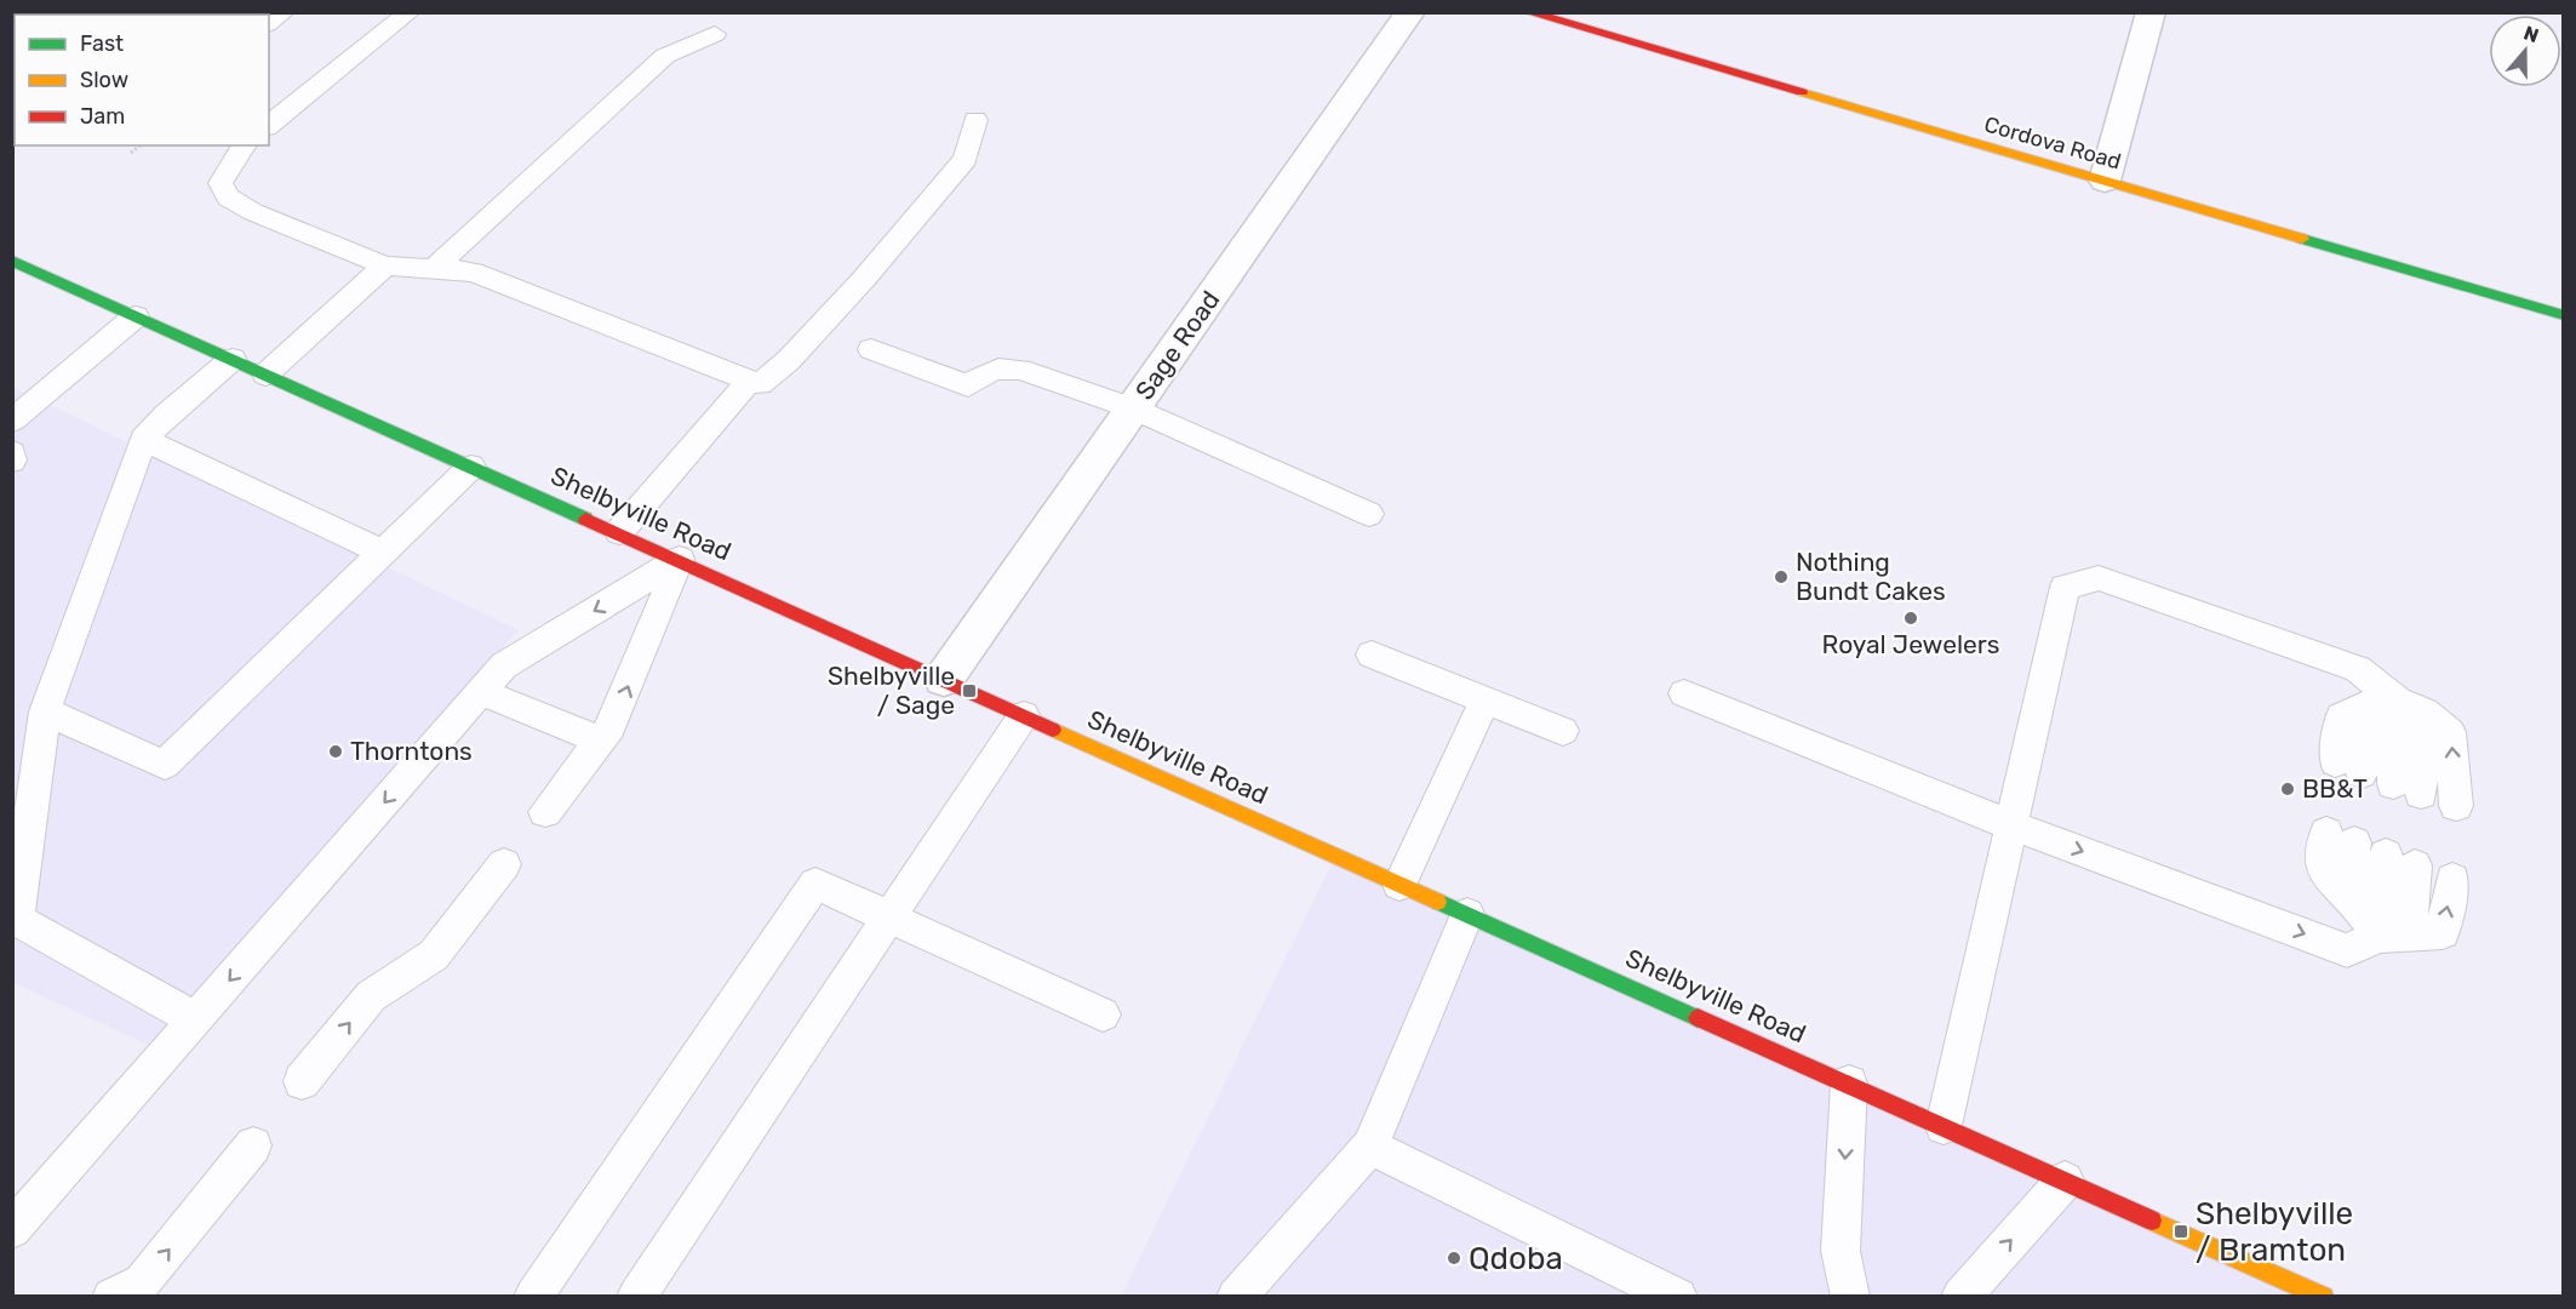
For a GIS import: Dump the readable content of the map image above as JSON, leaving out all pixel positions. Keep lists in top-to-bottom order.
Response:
{
  "streets": {
    "main road": ["Cordova Road", "Shelbyville Road"],
    "street": ["Sage Road"]
  },
  "crossings": [
    ["Sage Road", "Shelbyville Road"]
  ],
  "places": {
    "other": [
      "Nothing Bundt Cakes",
      "Royal Jewelers",
      "Thorntons",
      "BB&T",
      "Qdoba"
    ],
    "transit": ["Shelbyville / Sage", "Shelbyville / Bramton"]
  },
  "legend": ["Fast", "Slow", "Jam"],
  "north": "top"
}
